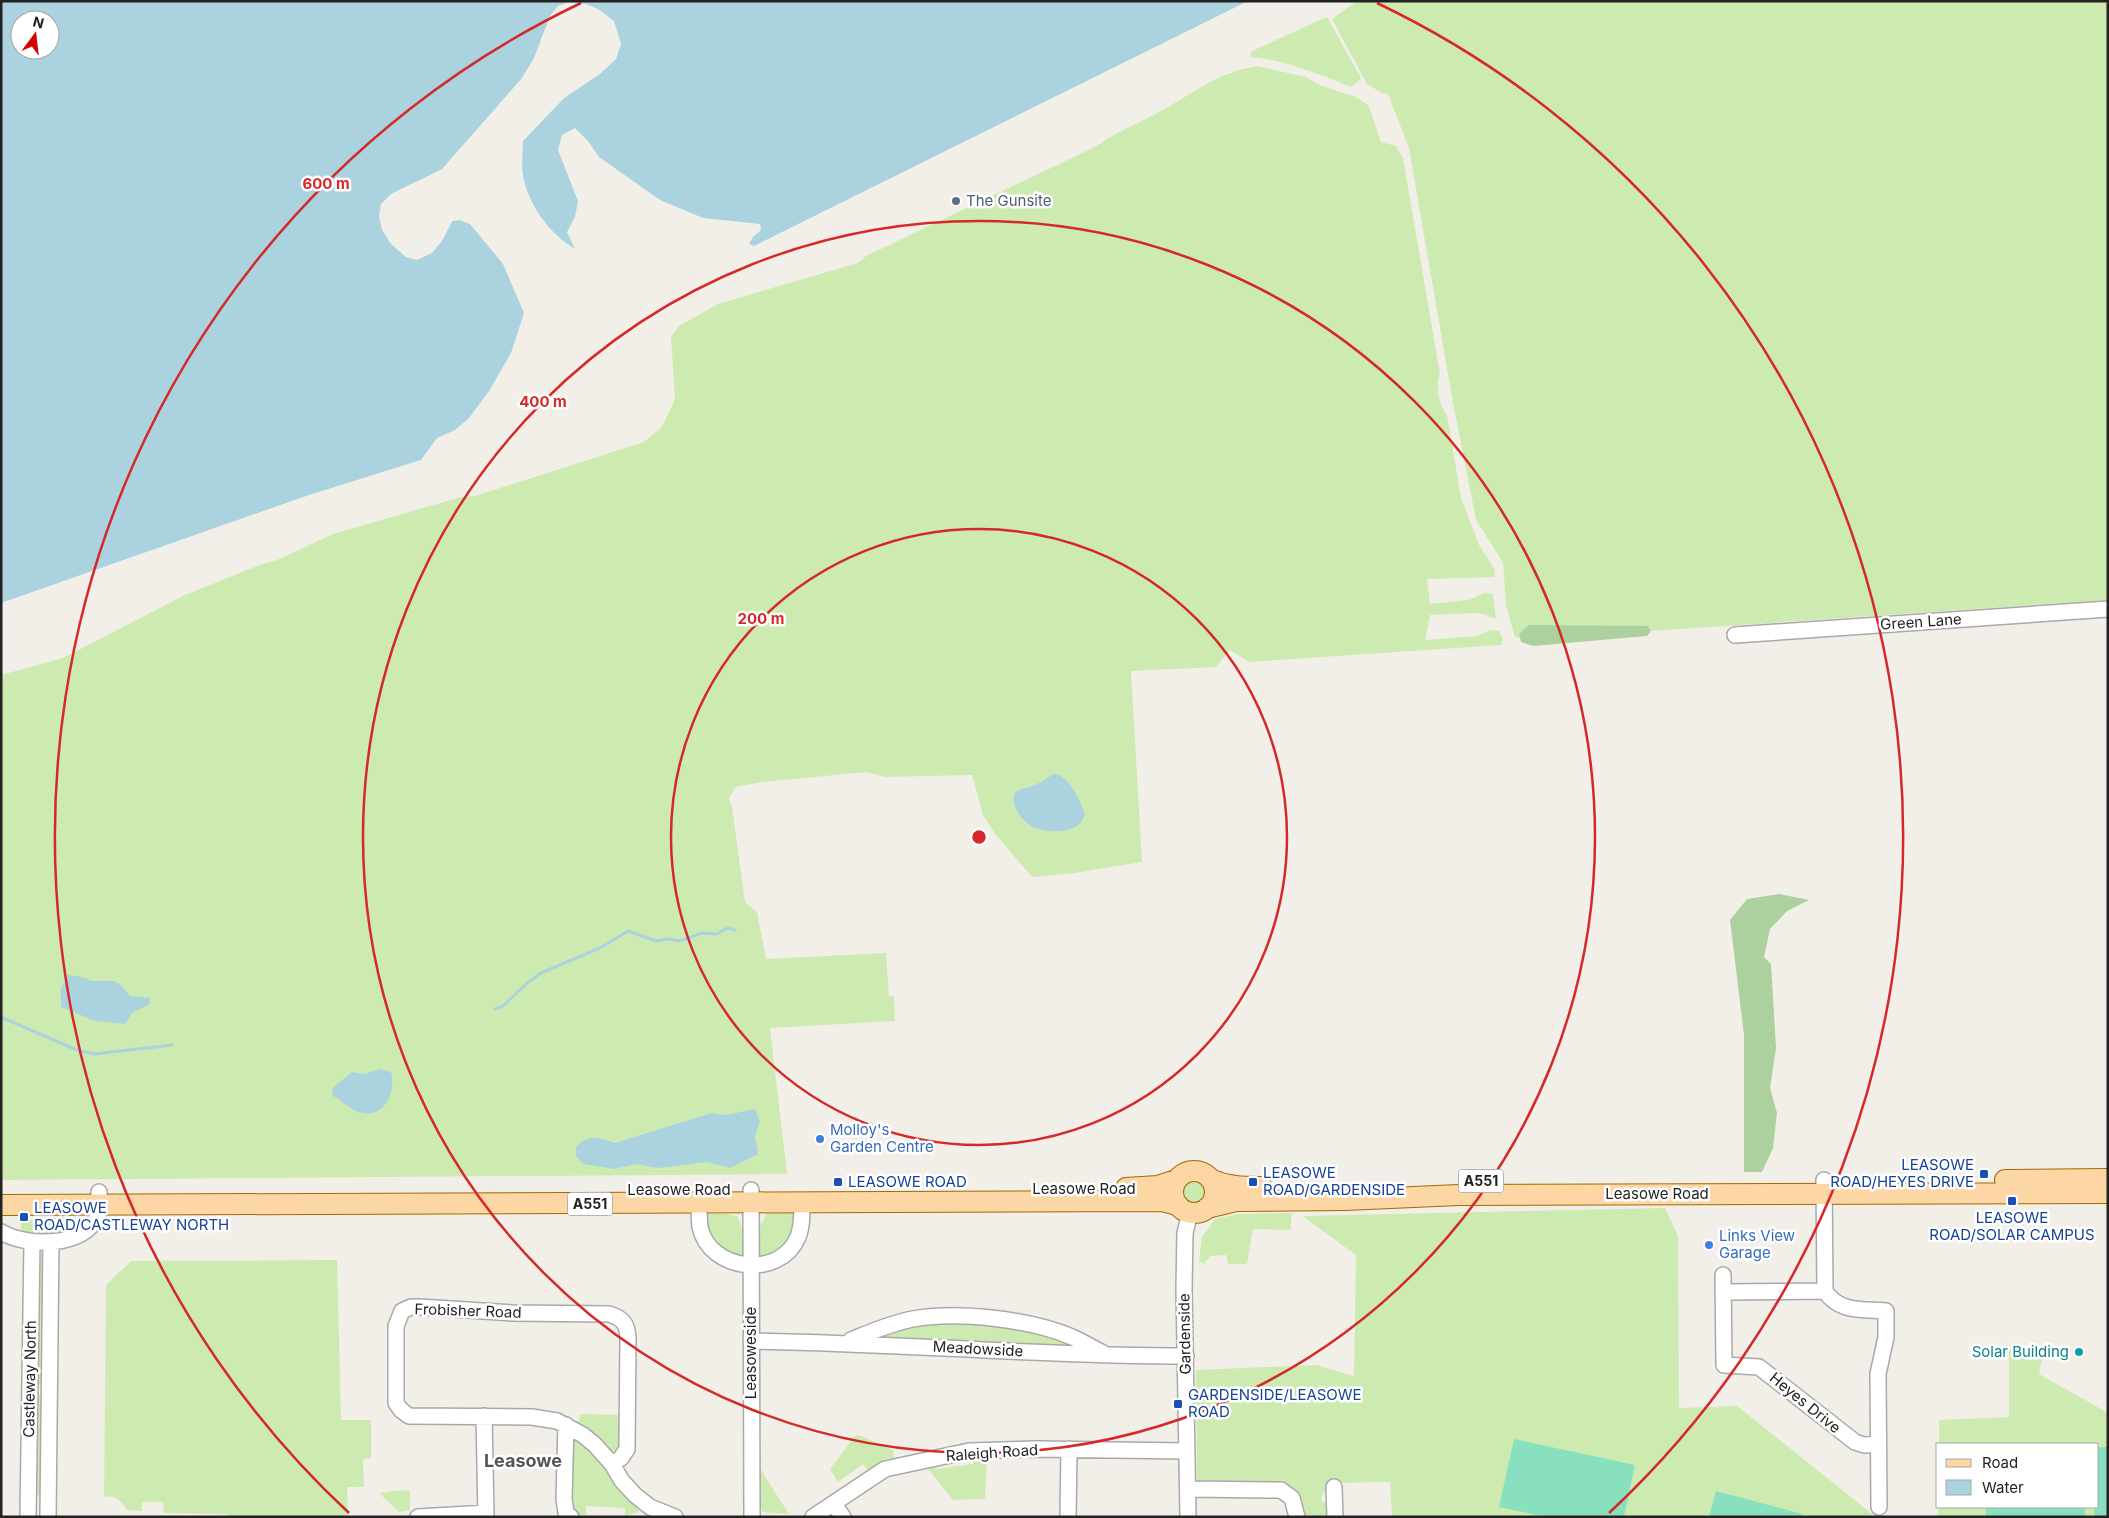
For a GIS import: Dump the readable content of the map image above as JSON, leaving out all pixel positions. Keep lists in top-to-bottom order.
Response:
{
  "streets": {
    "main road": ["A551", "Leasowe Road"],
    "street": [
      "Green Lane",
      "Frobisher Road",
      "Gardenside",
      "Meadowside",
      "Leasoweside",
      "Castleway North",
      "Heyes Drive",
      "Raleigh Road"
    ]
  },
  "crossings": [
    ["Leasowe Road", "Gardenside"],
    ["Leasowe Road", "Leasoweside"],
    ["Gardenside", "Meadowside"],
    ["Gardenside", "Raleigh Road"],
    ["Meadowside", "Leasoweside"]
  ],
  "districts": ["Leasowe"],
  "places": {
    "other": [
      "The Gunsite",
      "Molloy's Garden Centre",
      "Links View Garage",
      "Solar Building"
    ],
    "transit": [
      "LEASOWE ROAD/HEYES DRIVE",
      "LEASOWE ROAD",
      "LEASOWE ROAD/GARDENSIDE",
      "LEASOWE ROAD/SOLAR CAMPUS",
      "LEASOWE ROAD/CASTLEWAY NORTH",
      "GARDENSIDE/LEASOWE ROAD"
    ]
  },
  "legend": ["Road", "Water"],
  "north": "top",
  "rings": ["600 m", "400 m", "200 m"]
}
